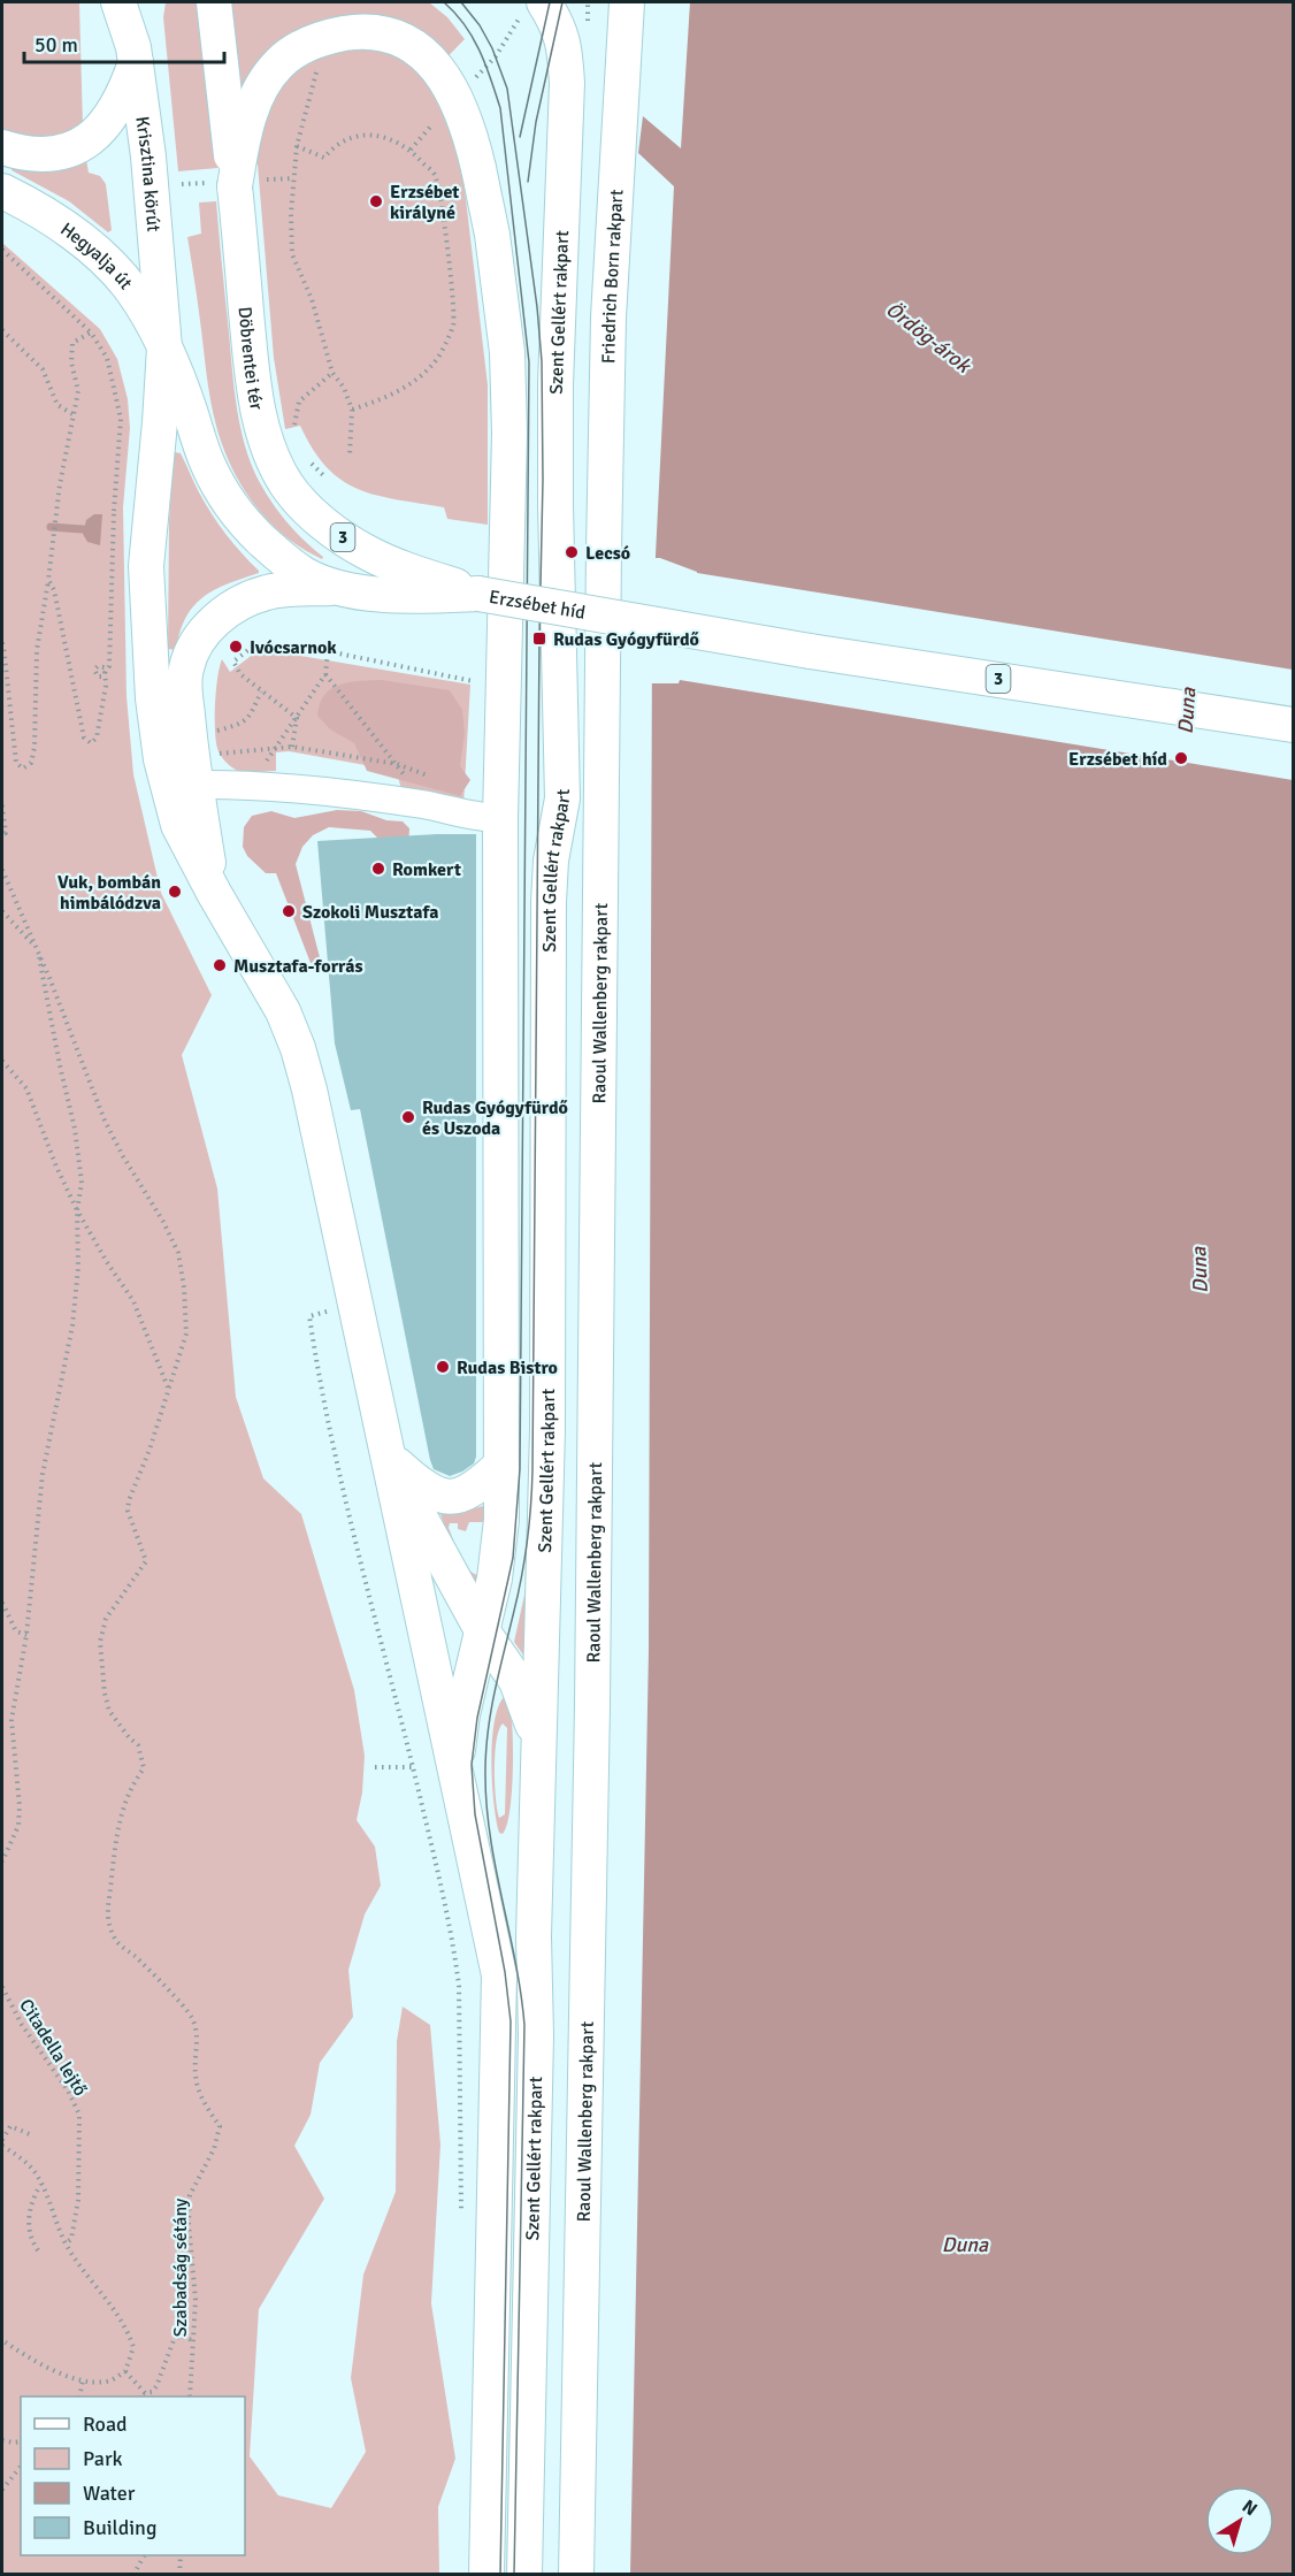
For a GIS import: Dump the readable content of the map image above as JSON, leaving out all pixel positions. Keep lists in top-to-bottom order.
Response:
{
  "streets": {
    "main road": [
      "Krisztina körút",
      "Hegyalja út",
      "Friedrich Born rakpart",
      "Szent Gellért rakpart",
      "Döbrentei tér",
      "3",
      "Erzsébet híd",
      "Raoul Wallenberg rakpart"
    ],
    "path": ["Citadella lejtő", "Szabadság sétány"]
  },
  "crossings": [
    ["Krisztina körút", "Hegyalja út"],
    ["Krisztina körút", "Szent Gellért rakpart"],
    ["Krisztina körút", "3"],
    ["Hegyalja út", "Szent Gellért rakpart"],
    ["Hegyalja út", "3"],
    ["Friedrich Born rakpart", "Raoul Wallenberg rakpart"],
    ["Szent Gellért rakpart", "Döbrentei tér"],
    ["Szent Gellért rakpart", "3"],
    ["Döbrentei tér", "3"],
    ["Döbrentei tér", "Erzsébet híd"],
    ["3", "Erzsébet híd"]
  ],
  "water": ["Ördög-árok", "Duna"],
  "places": {
    "other": [
      "Erzsébet királyné",
      "Lecsó",
      "Ivócsarnok",
      "Erzsébet híd",
      "Romkert",
      "Vuk, bombán himbálódzva",
      "Szokoli Musztafa",
      "Musztafa-forrás",
      "Rudas Gyógyfürdő és Uszoda",
      "Rudas Bistro"
    ],
    "transit": ["Rudas Gyógyfürdő"]
  },
  "legend": [
    "Road",
    "Park",
    "Water",
    "Building"
  ],
  "scale_bar": "50 m",
  "north": "top right"
}
